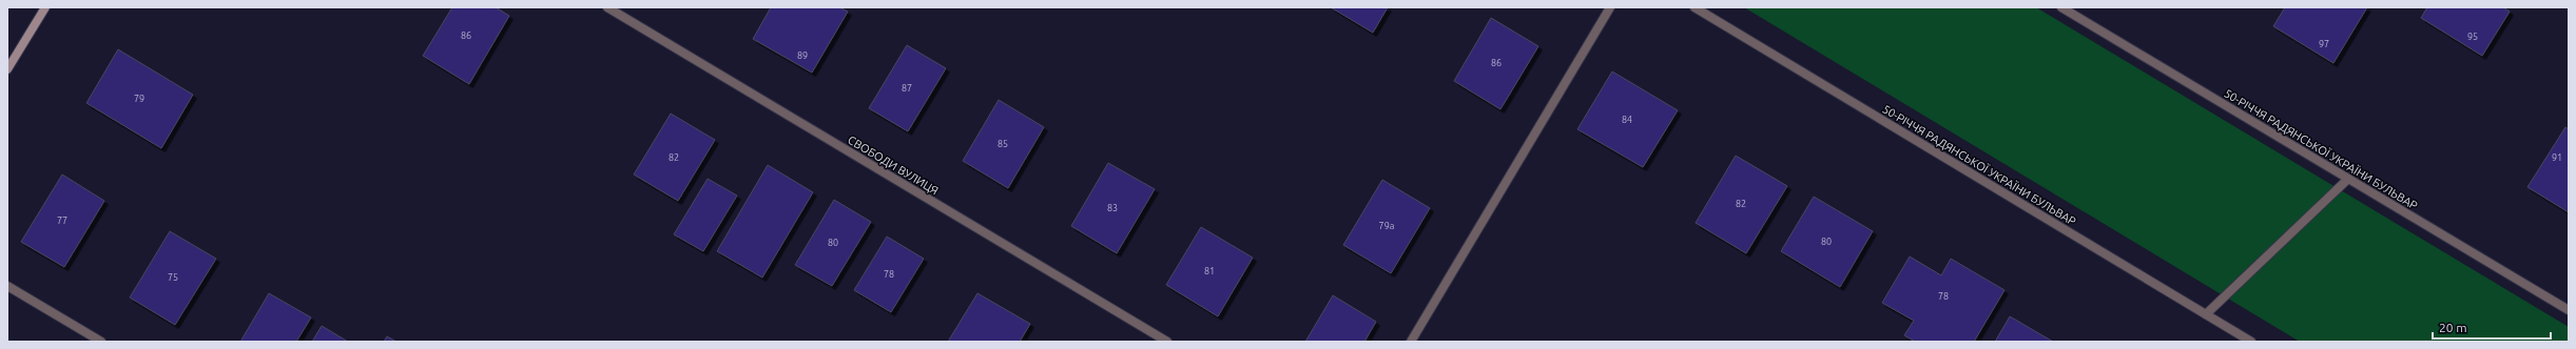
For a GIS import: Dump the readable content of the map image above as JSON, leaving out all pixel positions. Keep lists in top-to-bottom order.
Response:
{
  "streets": {
    "street": ["50-РІЧЧЯ РАДЯНСЬКОЇ УКРАЇНИ БУЛЬВАР", "СВОБОДИ ВУЛИЦЯ"]
  },
  "house_numbers": [
    "86",
    "95",
    "97",
    "89",
    "86",
    "87",
    "79",
    "84",
    "85",
    "82",
    "91",
    "82",
    "83",
    "77",
    "79а",
    "80",
    "80",
    "81",
    "78",
    "75",
    "78"
  ],
  "scale_bar": "20 m"
}
